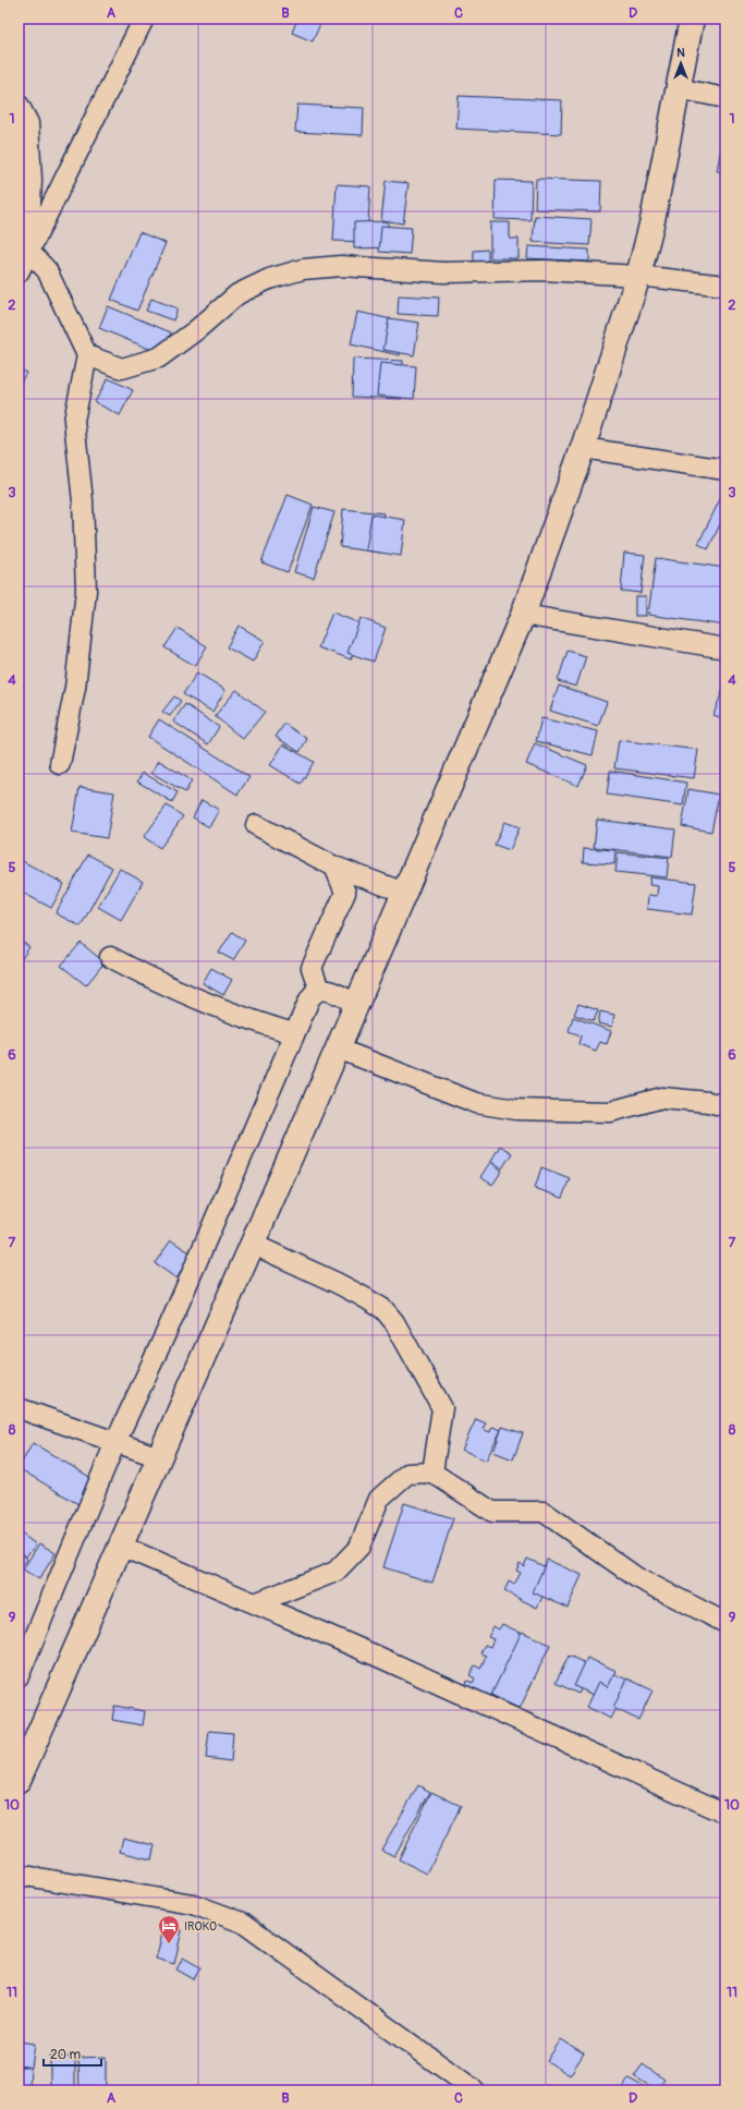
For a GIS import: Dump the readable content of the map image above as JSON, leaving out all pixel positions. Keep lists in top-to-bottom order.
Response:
{
  "places": {
    "hotel": ["IROKO"]
  },
  "scale_bar": "20 m",
  "north": "top",
  "grid": {
    "columns": [
      "A",
      "B",
      "C",
      "D"
    ],
    "rows": [
      "1",
      "2",
      "3",
      "4",
      "5",
      "6",
      "7",
      "8",
      "9",
      "10",
      "11"
    ]
  }
}
